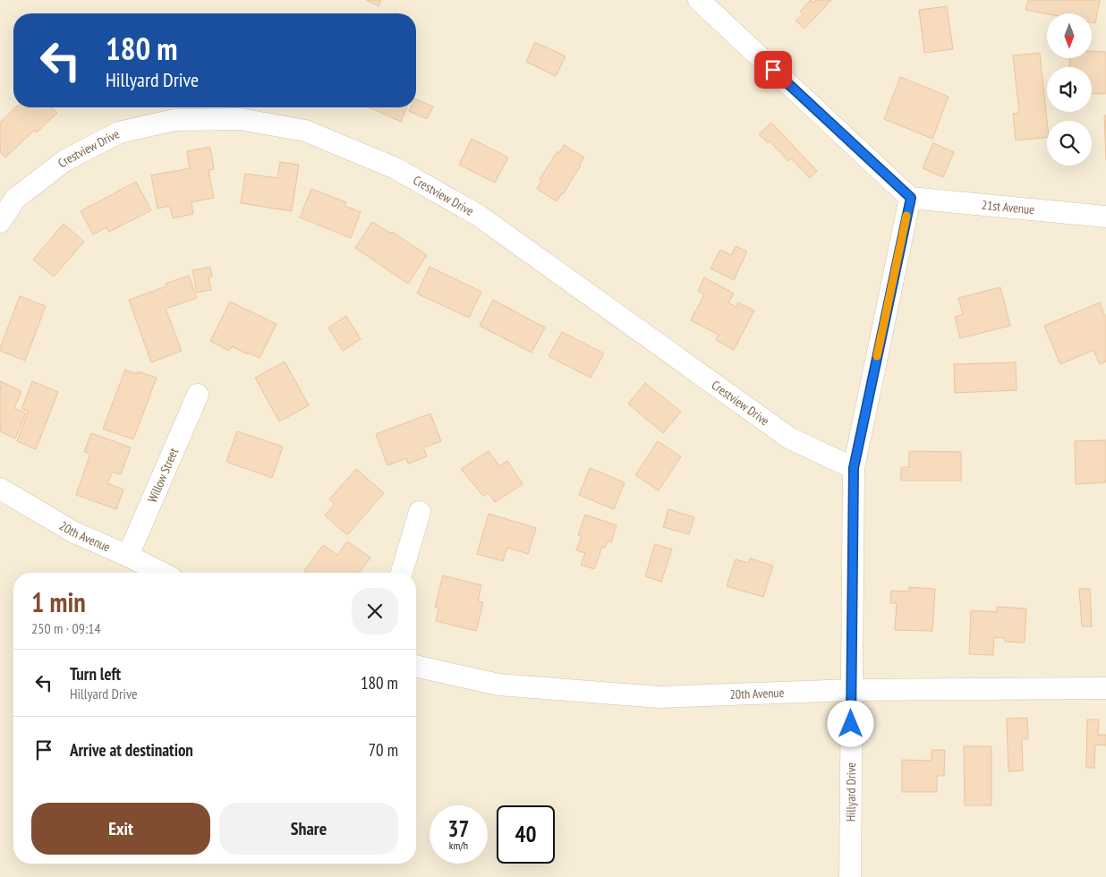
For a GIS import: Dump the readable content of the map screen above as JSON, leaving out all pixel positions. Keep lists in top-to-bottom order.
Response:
{
  "streets": {
    "street": [
      "Crestview Drive",
      "21st Avenue",
      "Willow Street",
      "20th Avenue",
      "Hillyard Drive"
    ]
  },
  "crossings": [
    ["Crestview Drive", "Hillyard Drive"],
    ["21st Avenue", "Hillyard Drive"],
    ["Willow Street", "20th Avenue"],
    ["20th Avenue", "Hillyard Drive"]
  ],
  "north": "bottom",
  "page": {
    "turn": ["180 m", "Hillyard Drive"],
    "heading": ["1 min", "250 m · 09:14"],
    "list": [
      {
        "name": "Turn left",
        "note": "Hillyard Drive",
        "value": "180 m"
      },
      {
        "name": "Arrive at destination",
        "value": "70 m"
      }
    ],
    "buttons": ["Exit", "Share"],
    "speed": "37 km/h",
    "limit": "40"
  }
}
